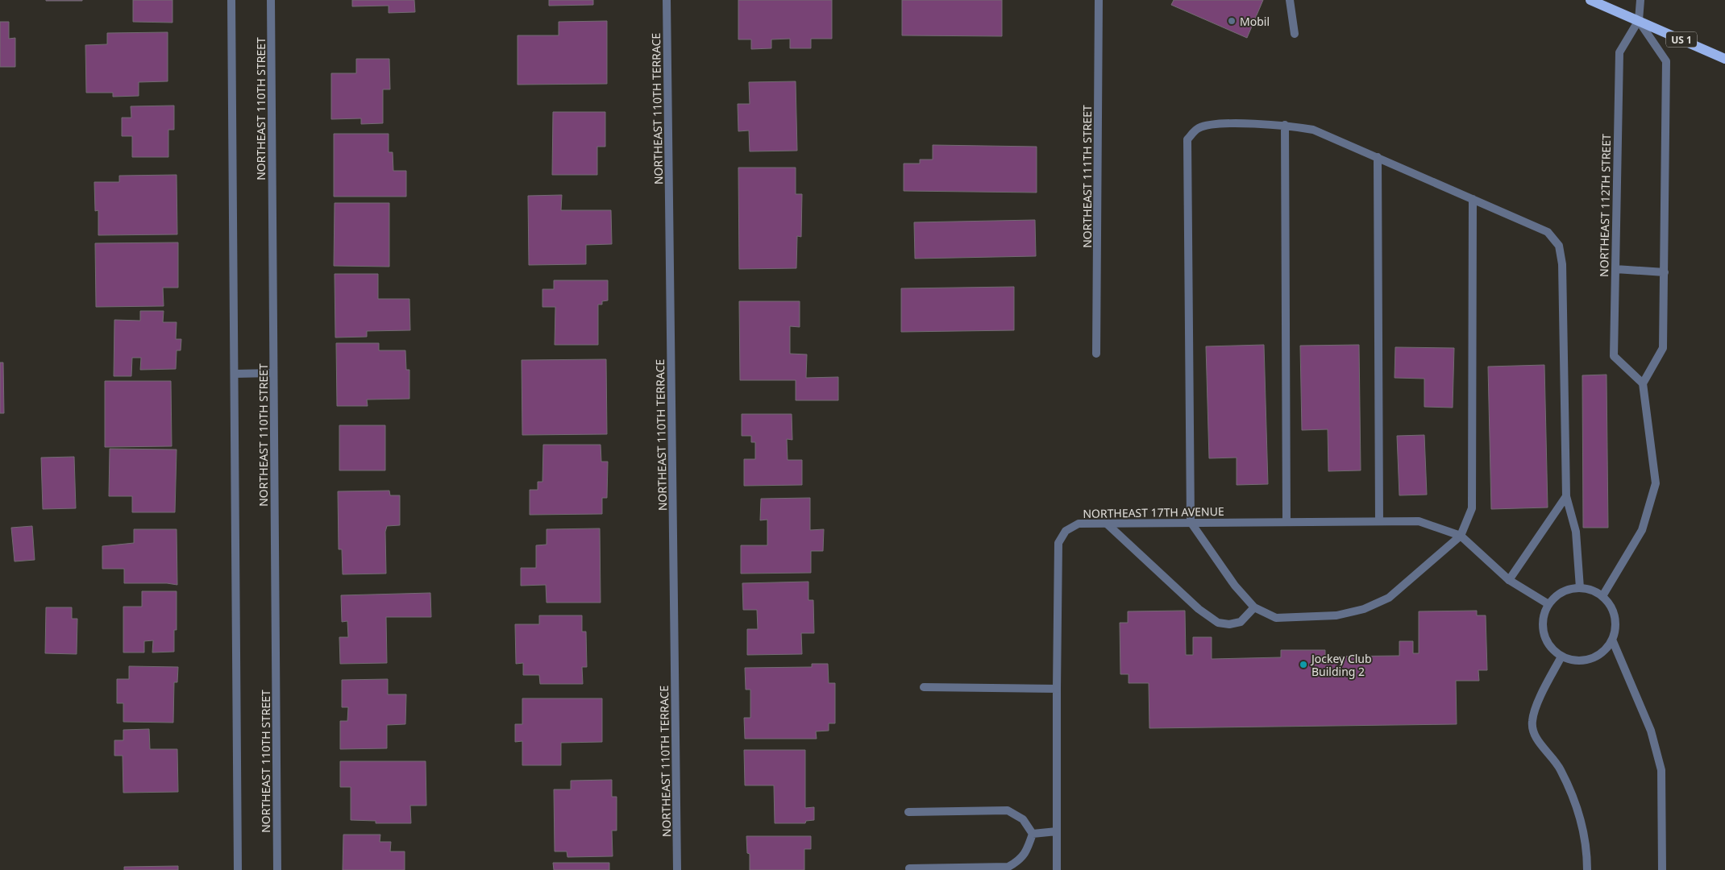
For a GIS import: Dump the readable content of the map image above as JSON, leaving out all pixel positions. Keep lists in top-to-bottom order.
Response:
{
  "streets": {
    "main road": ["US 1"],
    "street": [
      "NORTHEAST 110TH STREET",
      "NORTHEAST 110TH TERRACE",
      "NORTHEAST 111TH STREET",
      "NORTHEAST 112TH STREET",
      "NORTHEAST 17TH AVENUE"
    ]
  },
  "crossings": [
    ["US 1", "NORTHEAST 112TH STREET"]
  ],
  "places": ["Mobil", "Jockey Club Building 2"]
}
